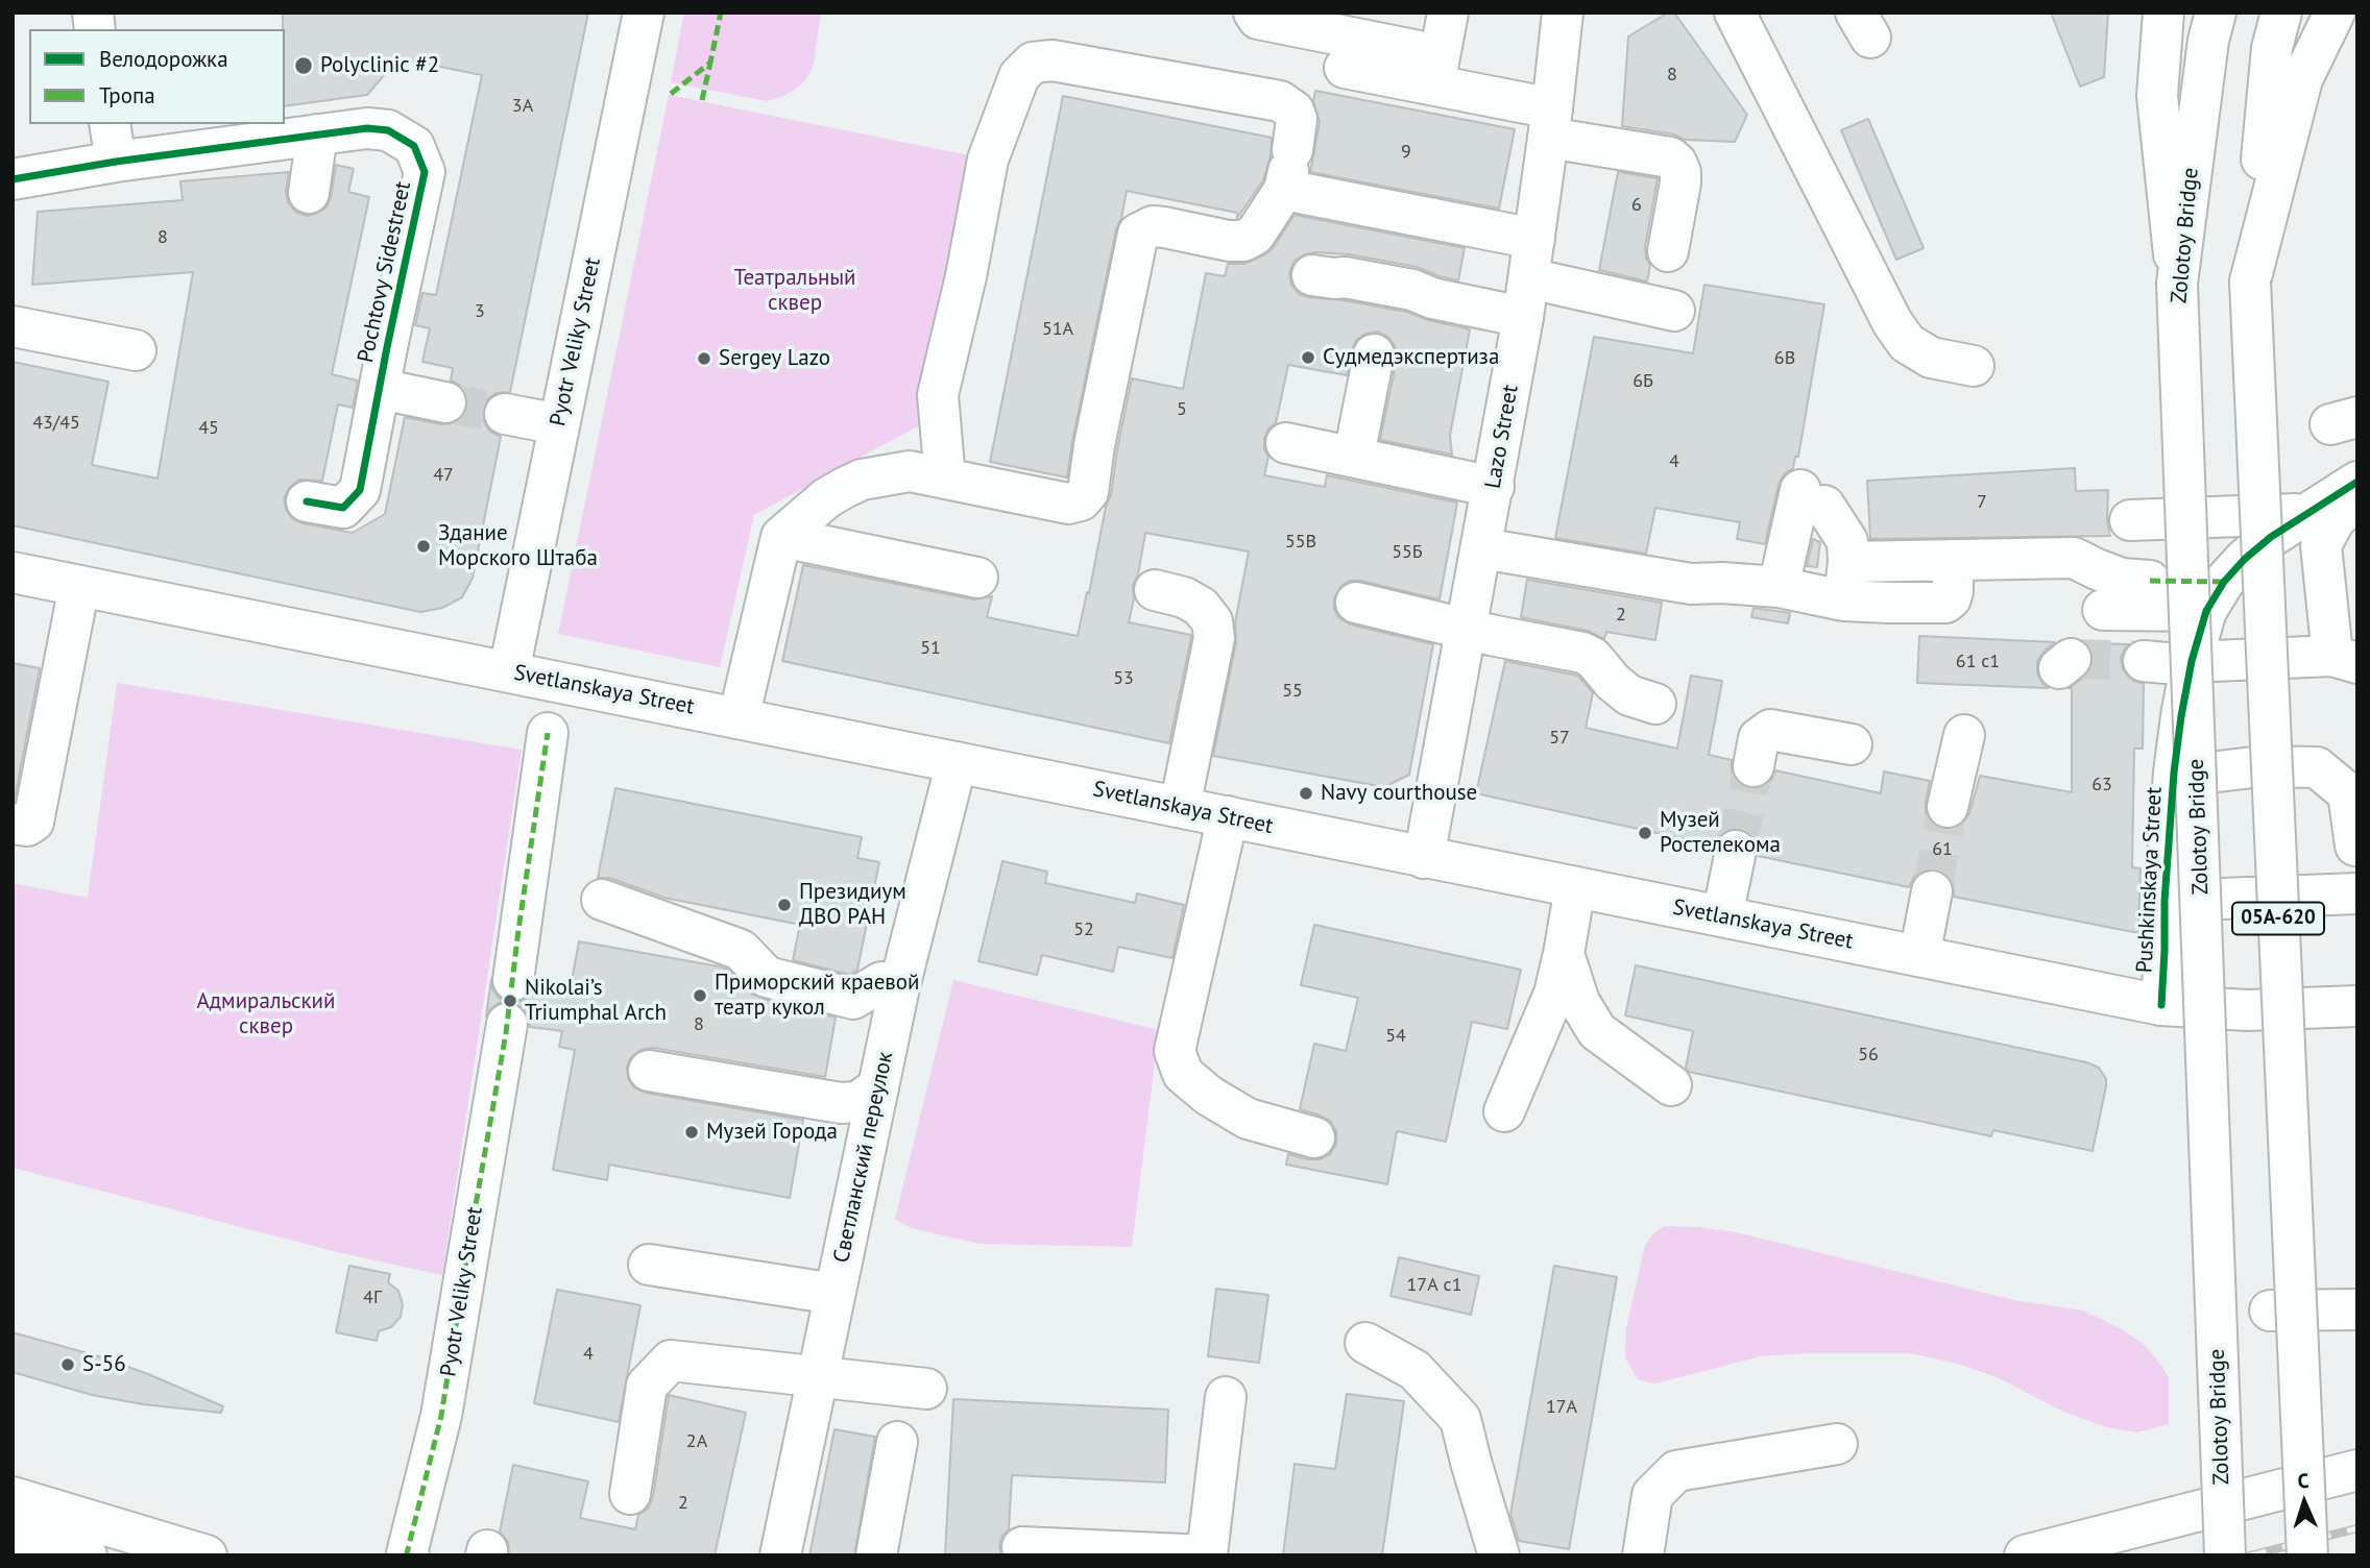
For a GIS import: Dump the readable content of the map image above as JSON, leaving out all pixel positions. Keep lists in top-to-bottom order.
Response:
{
  "streets": {
    "main road": [
      "Zolotoy Bridge",
      "Pochtovy Sidestreet",
      "Pyotr Veliky Street",
      "Lazo Street",
      "Svetlanskaya Street",
      "Pushkinskaya Street",
      "05А-620",
      "Светланский переулок"
    ]
  },
  "crossings": [
    ["Pyotr Veliky Street", "Svetlanskaya Street"],
    ["Lazo Street", "Svetlanskaya Street"],
    ["Svetlanskaya Street", "Pushkinskaya Street"],
    ["Svetlanskaya Street", "Светланский переулок"]
  ],
  "parks": ["Театральный сквер", "Адмиральский сквер"],
  "places": [
    "Polyclinic #2",
    "Судмедэкспертиза",
    "Sergey Lazo",
    "Здание Морского Штаба",
    "Navy courthouse",
    "Музей Ростелекома",
    "Президиум ДВО РАН",
    "Приморский краевой театр кукол",
    "Nikolai’s Triumphal Arch",
    "Музей Города",
    "S-56"
  ],
  "house_numbers": [
    "8",
    "3А",
    "9",
    "6",
    "8",
    "3",
    "51А",
    "6В",
    "6Б",
    "5",
    "43/45",
    "45",
    "4",
    "47",
    "7",
    "55В",
    "55Б",
    "2",
    "51",
    "61 с1",
    "53",
    "55",
    "57",
    "63",
    "61",
    "52",
    "8",
    "54",
    "56",
    "17А с1",
    "4Г",
    "4",
    "17А",
    "2А",
    "2"
  ],
  "legend": ["Велодорожка", "Тропа"],
  "north": "top"
}
